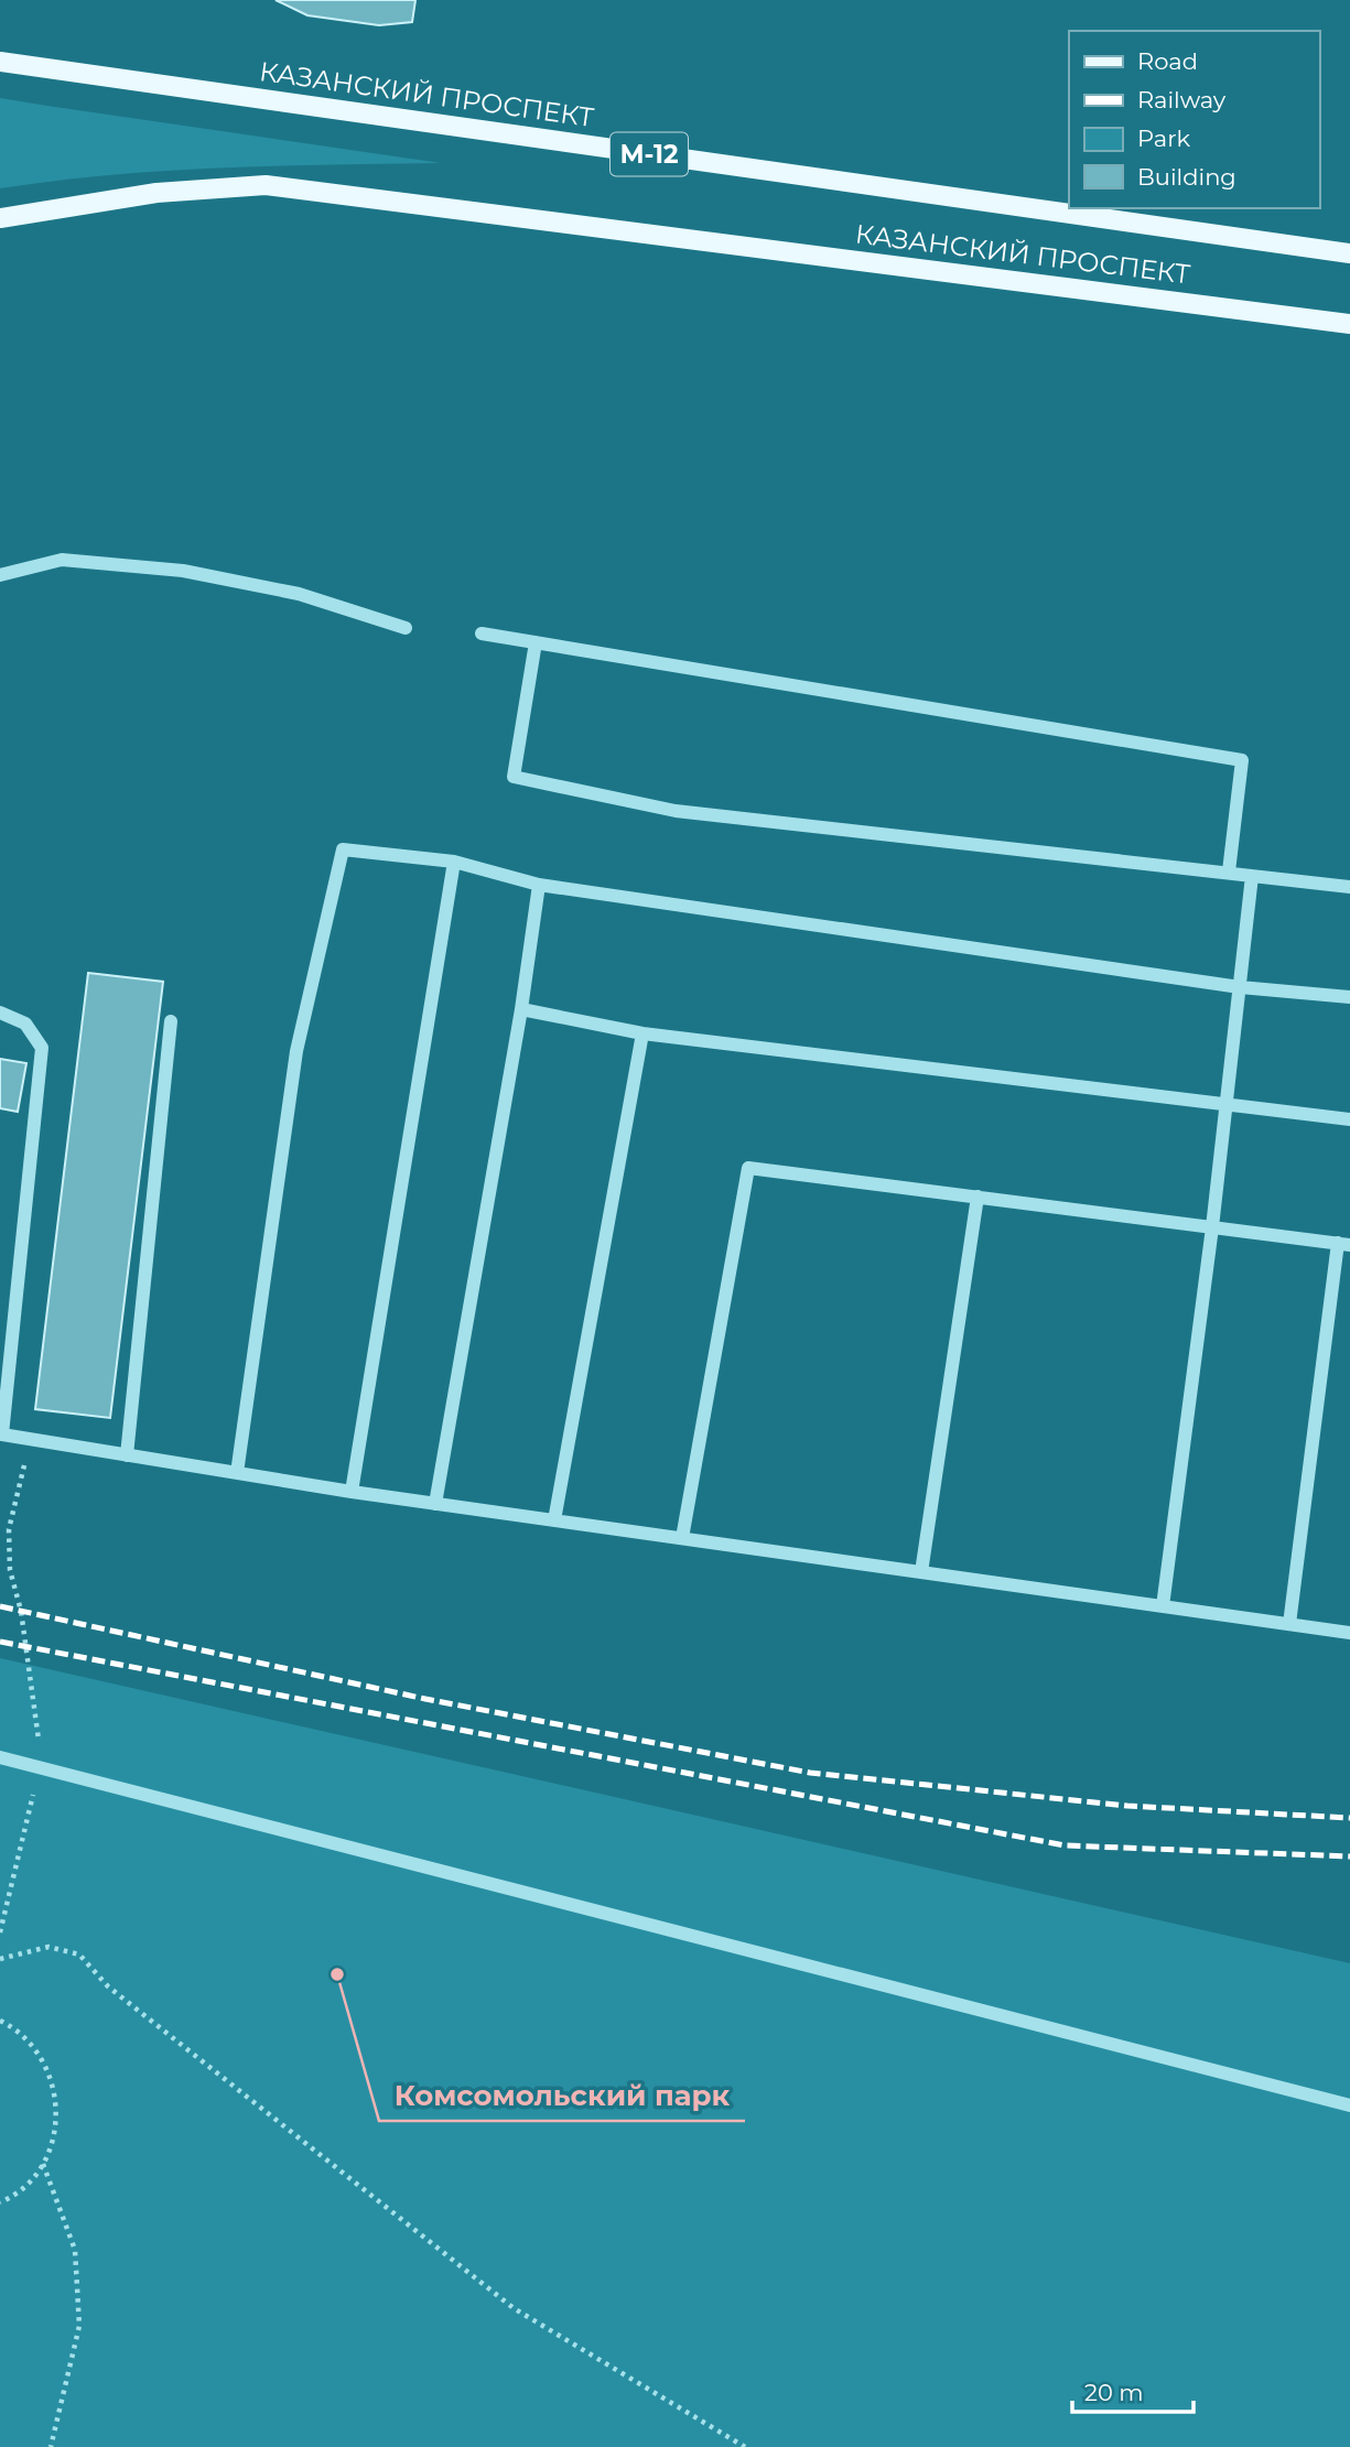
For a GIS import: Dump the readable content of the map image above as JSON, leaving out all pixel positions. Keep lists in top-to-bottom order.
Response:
{
  "streets": {
    "main road": ["КАЗАНСКИЙ ПРОСПЕКТ", "М-12"]
  },
  "places": ["Комсомольский парк"],
  "legend": [
    "Road",
    "Railway",
    "Park",
    "Building"
  ],
  "scale_bar": "20 m"
}
